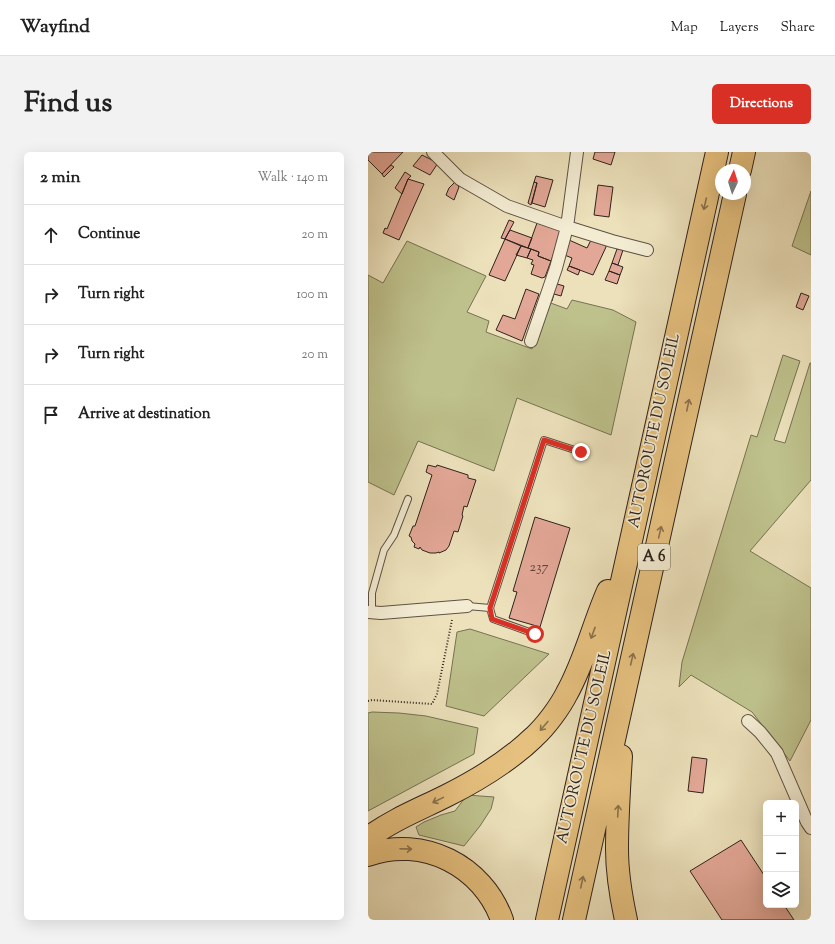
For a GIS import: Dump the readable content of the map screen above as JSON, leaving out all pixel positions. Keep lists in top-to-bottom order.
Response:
{
  "streets": {
    "highway": ["AUTOROUTE DU SOLEIL", "A 6"]
  },
  "house_numbers": ["237"],
  "north": "top",
  "page": {
    "header": "Wayfind",
    "nav": ["Map", "Layers", "Share"],
    "title": "Find us",
    "buttons": "Directions",
    "heading": ["2 min", "Walk · 140 m"],
    "list": [
      ["Continue", "20 m"],
      ["Turn right", "100 m"],
      ["Turn right", "20 m"],
      "Arrive at destination"
    ],
    "map_buttons": ["+", "−"]
  }
}
